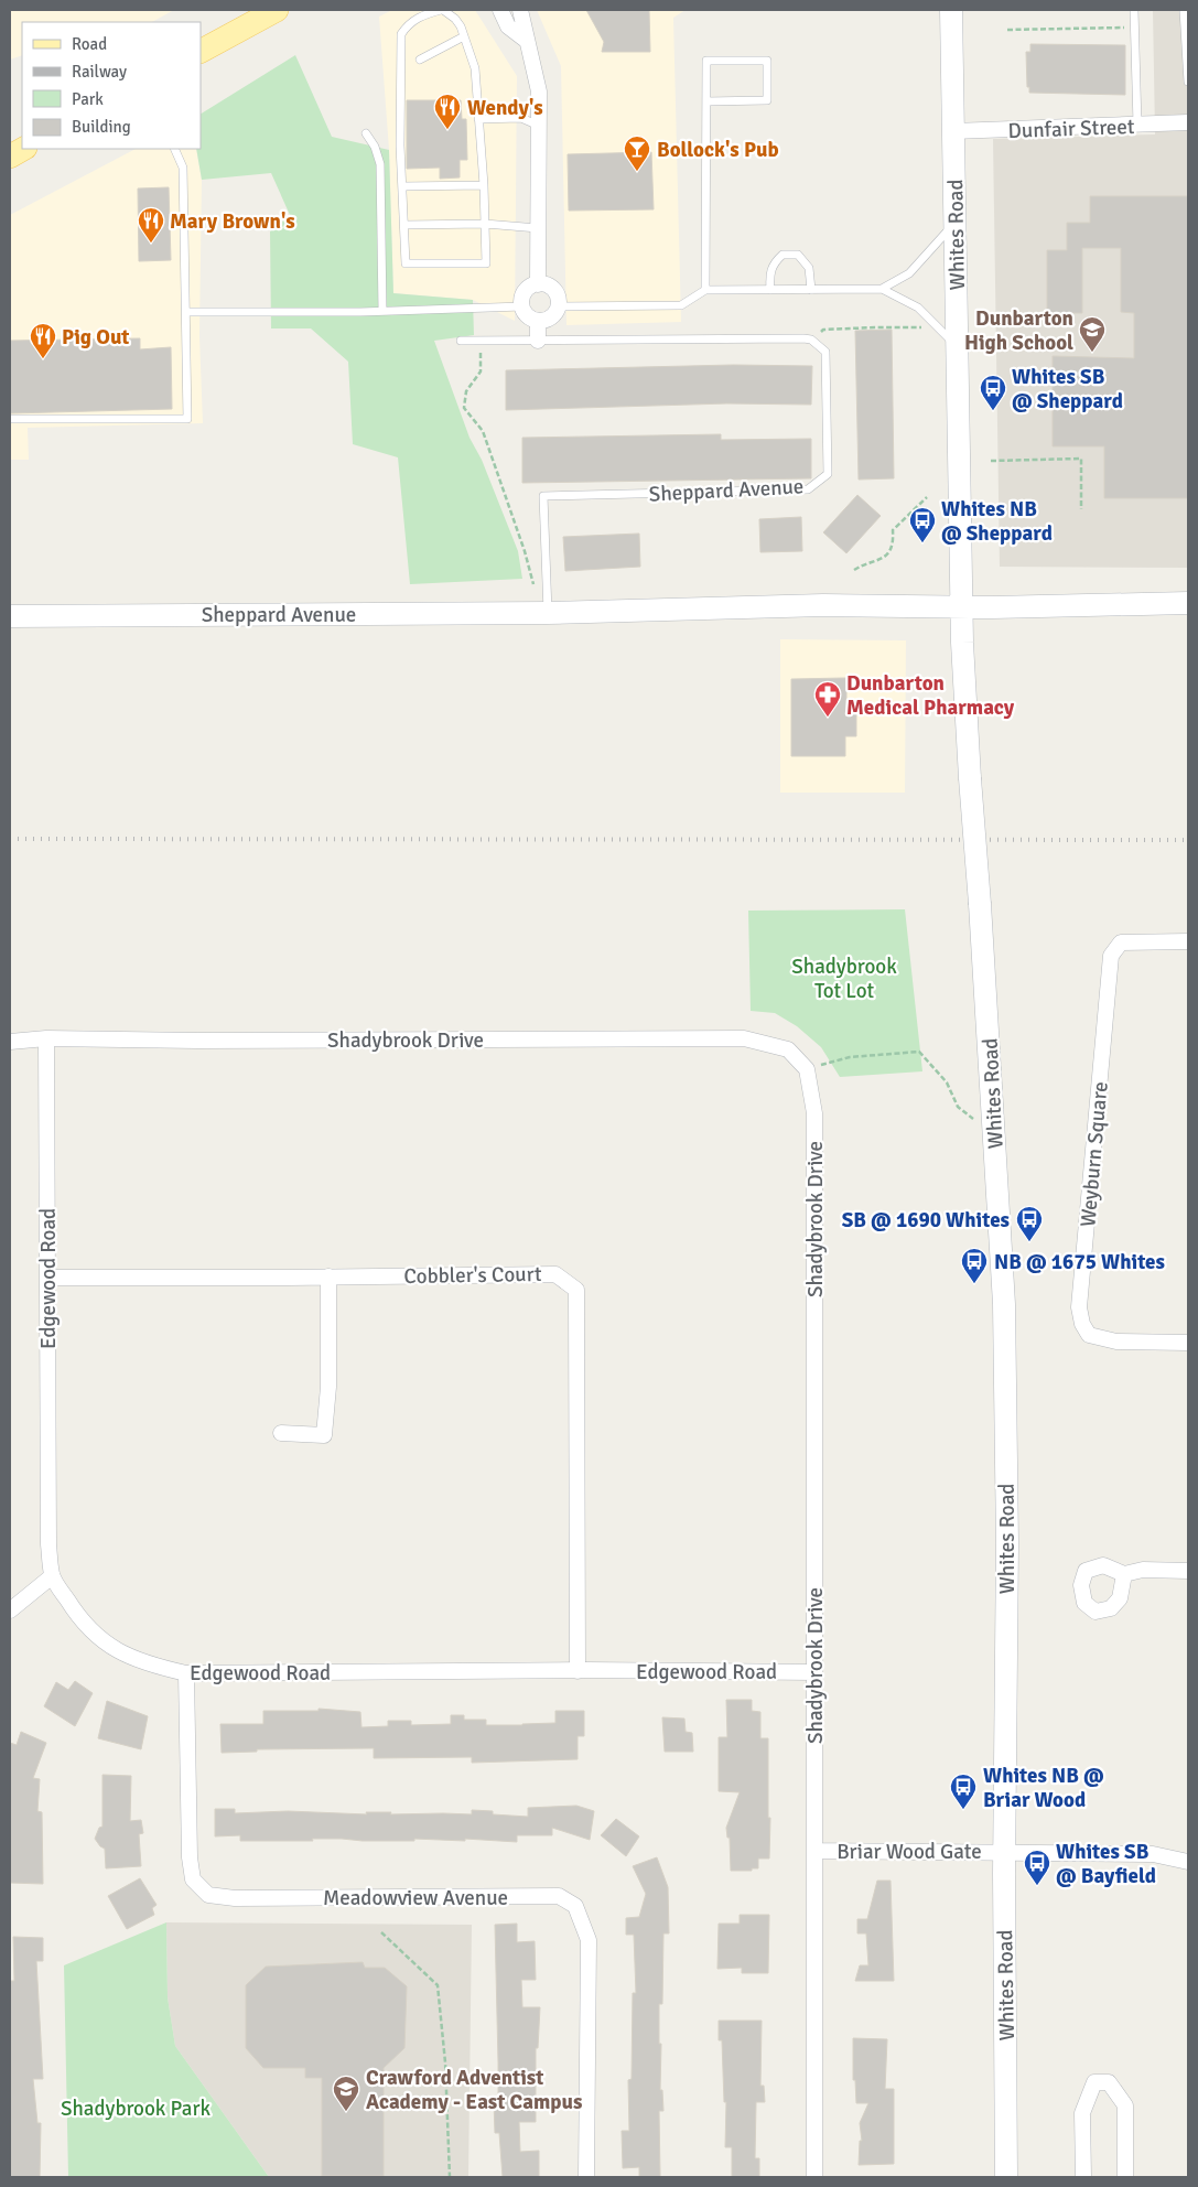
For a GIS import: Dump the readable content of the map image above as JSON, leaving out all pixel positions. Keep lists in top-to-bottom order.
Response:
{
  "streets": {
    "main road": ["Whites Road", "Sheppard Avenue"],
    "street": [
      "Dunfair Street",
      "Shadybrook Drive",
      "Weyburn Square",
      "Cobbler's Court",
      "Edgewood Road",
      "Briar Wood Gate",
      "Meadowview Avenue"
    ]
  },
  "crossings": [
    ["Dunfair Street", "Whites Road"],
    ["Whites Road", "Sheppard Avenue"],
    ["Whites Road", "Briar Wood Gate"],
    ["Shadybrook Drive", "Edgewood Road"],
    ["Shadybrook Drive", "Briar Wood Gate"],
    ["Cobbler's Court", "Edgewood Road"],
    ["Edgewood Road", "Meadowview Avenue"]
  ],
  "parks": ["Shadybrook Tot Lot", "Shadybrook Park"],
  "places": {
    "restaurant": ["Wendy's", "Mary Brown's", "Pig Out"],
    "bar": ["Bollock's Pub"],
    "school or university": ["Dunbarton High School", "Crawford Adventist Academy - East Campus"],
    "bus stop": [
      "Whites SB @ Sheppard",
      "Whites NB @ Sheppard",
      "SB @ 1690 Whites",
      "NB @ 1675 Whites",
      "Whites NB @ Briar Wood",
      "Whites SB @ Bayfield"
    ],
    "pharmacy": ["Dunbarton Medical Pharmacy"]
  },
  "legend": [
    "Road",
    "Railway",
    "Park",
    "Building"
  ]
}
